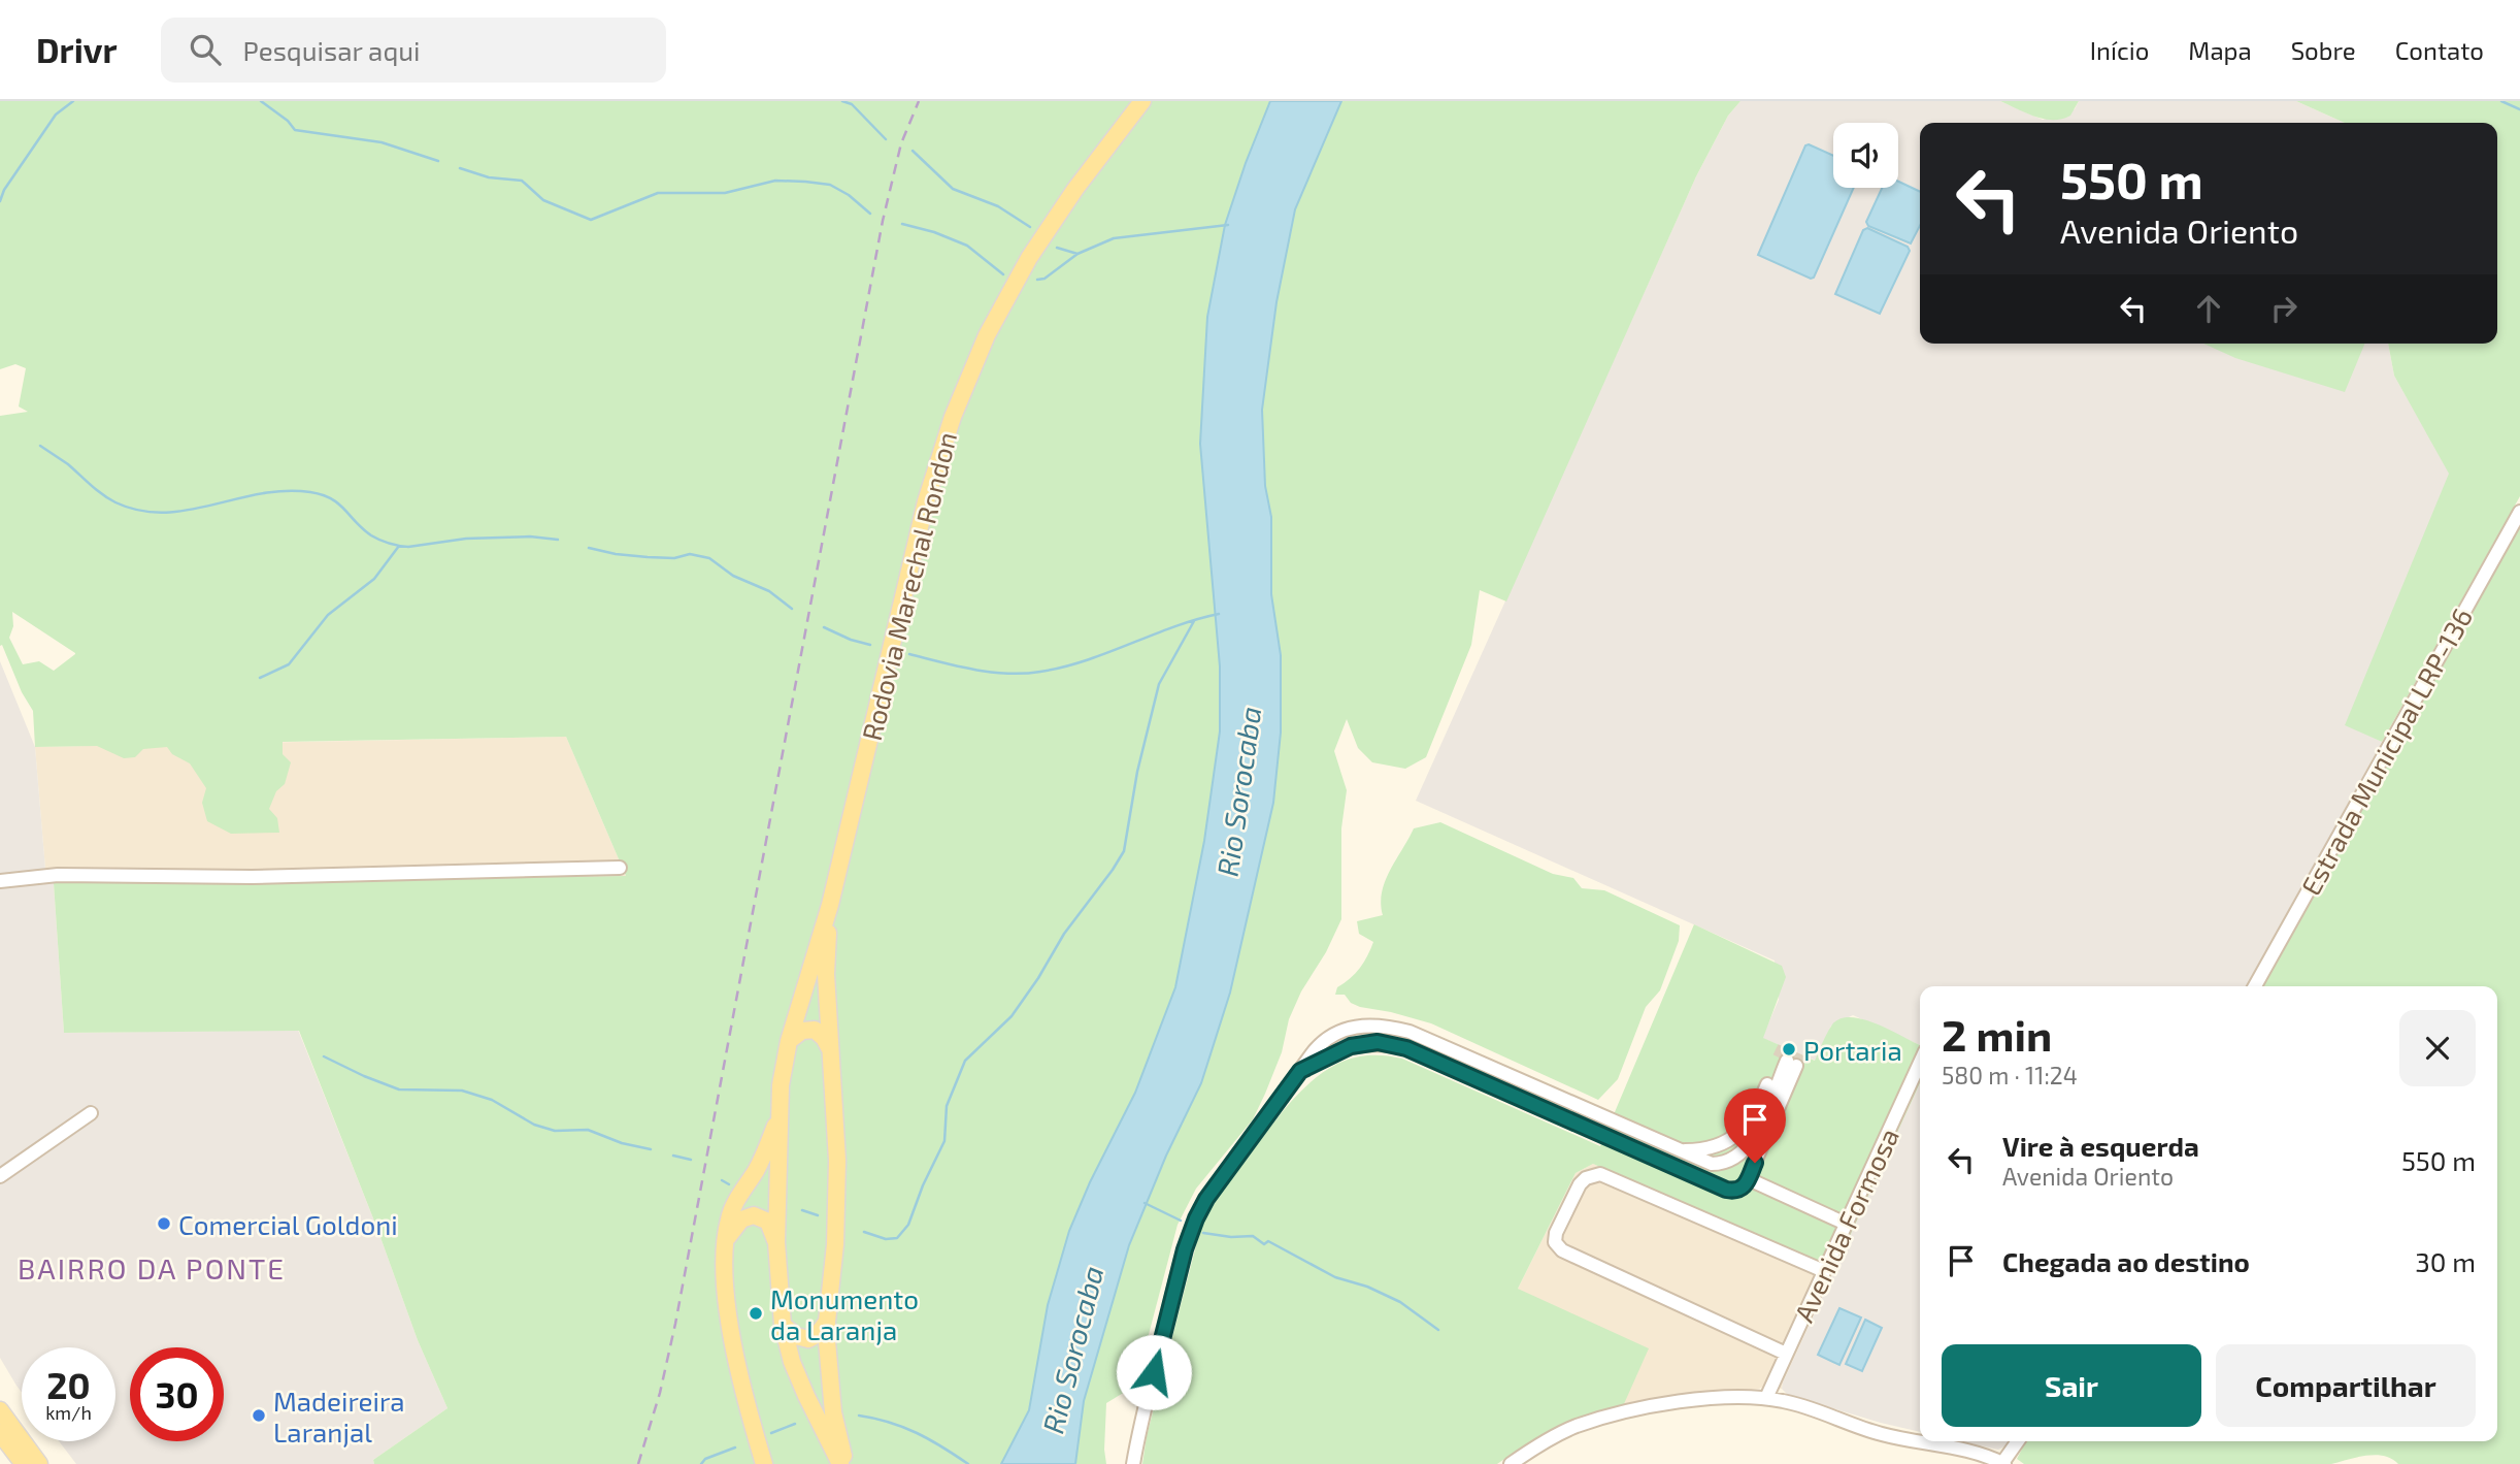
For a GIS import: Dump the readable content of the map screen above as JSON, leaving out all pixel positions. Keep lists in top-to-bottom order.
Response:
{
  "streets": {
    "main road": ["Rodovia Marechal Rondon"],
    "street": ["Estrada Municipal LRP-136", "Avenida Formosa"]
  },
  "districts": ["BAIRRO DA PONTE"],
  "water": ["Rio Sorocaba"],
  "places": [
    "Portaria",
    "Comercial Goldoni",
    "Monumento da Laranja",
    "Madeireira Laranjal"
  ],
  "page": {
    "header": "Drivr",
    "search": "Pesquisar aqui",
    "nav": [
      "Início",
      "Mapa",
      "Sobre",
      "Contato"
    ],
    "turn": ["550 m", "Avenida Oriento"],
    "heading": ["2 min", "580 m · 11:24"],
    "list": [
      {
        "name": "Vire à esquerda",
        "note": "Avenida Oriento",
        "value": "550 m"
      },
      {
        "name": "Chegada ao destino",
        "value": "30 m"
      }
    ],
    "buttons": ["Sair", "Compartilhar"],
    "speed": "20 km/h",
    "limit": "30"
  }
}
